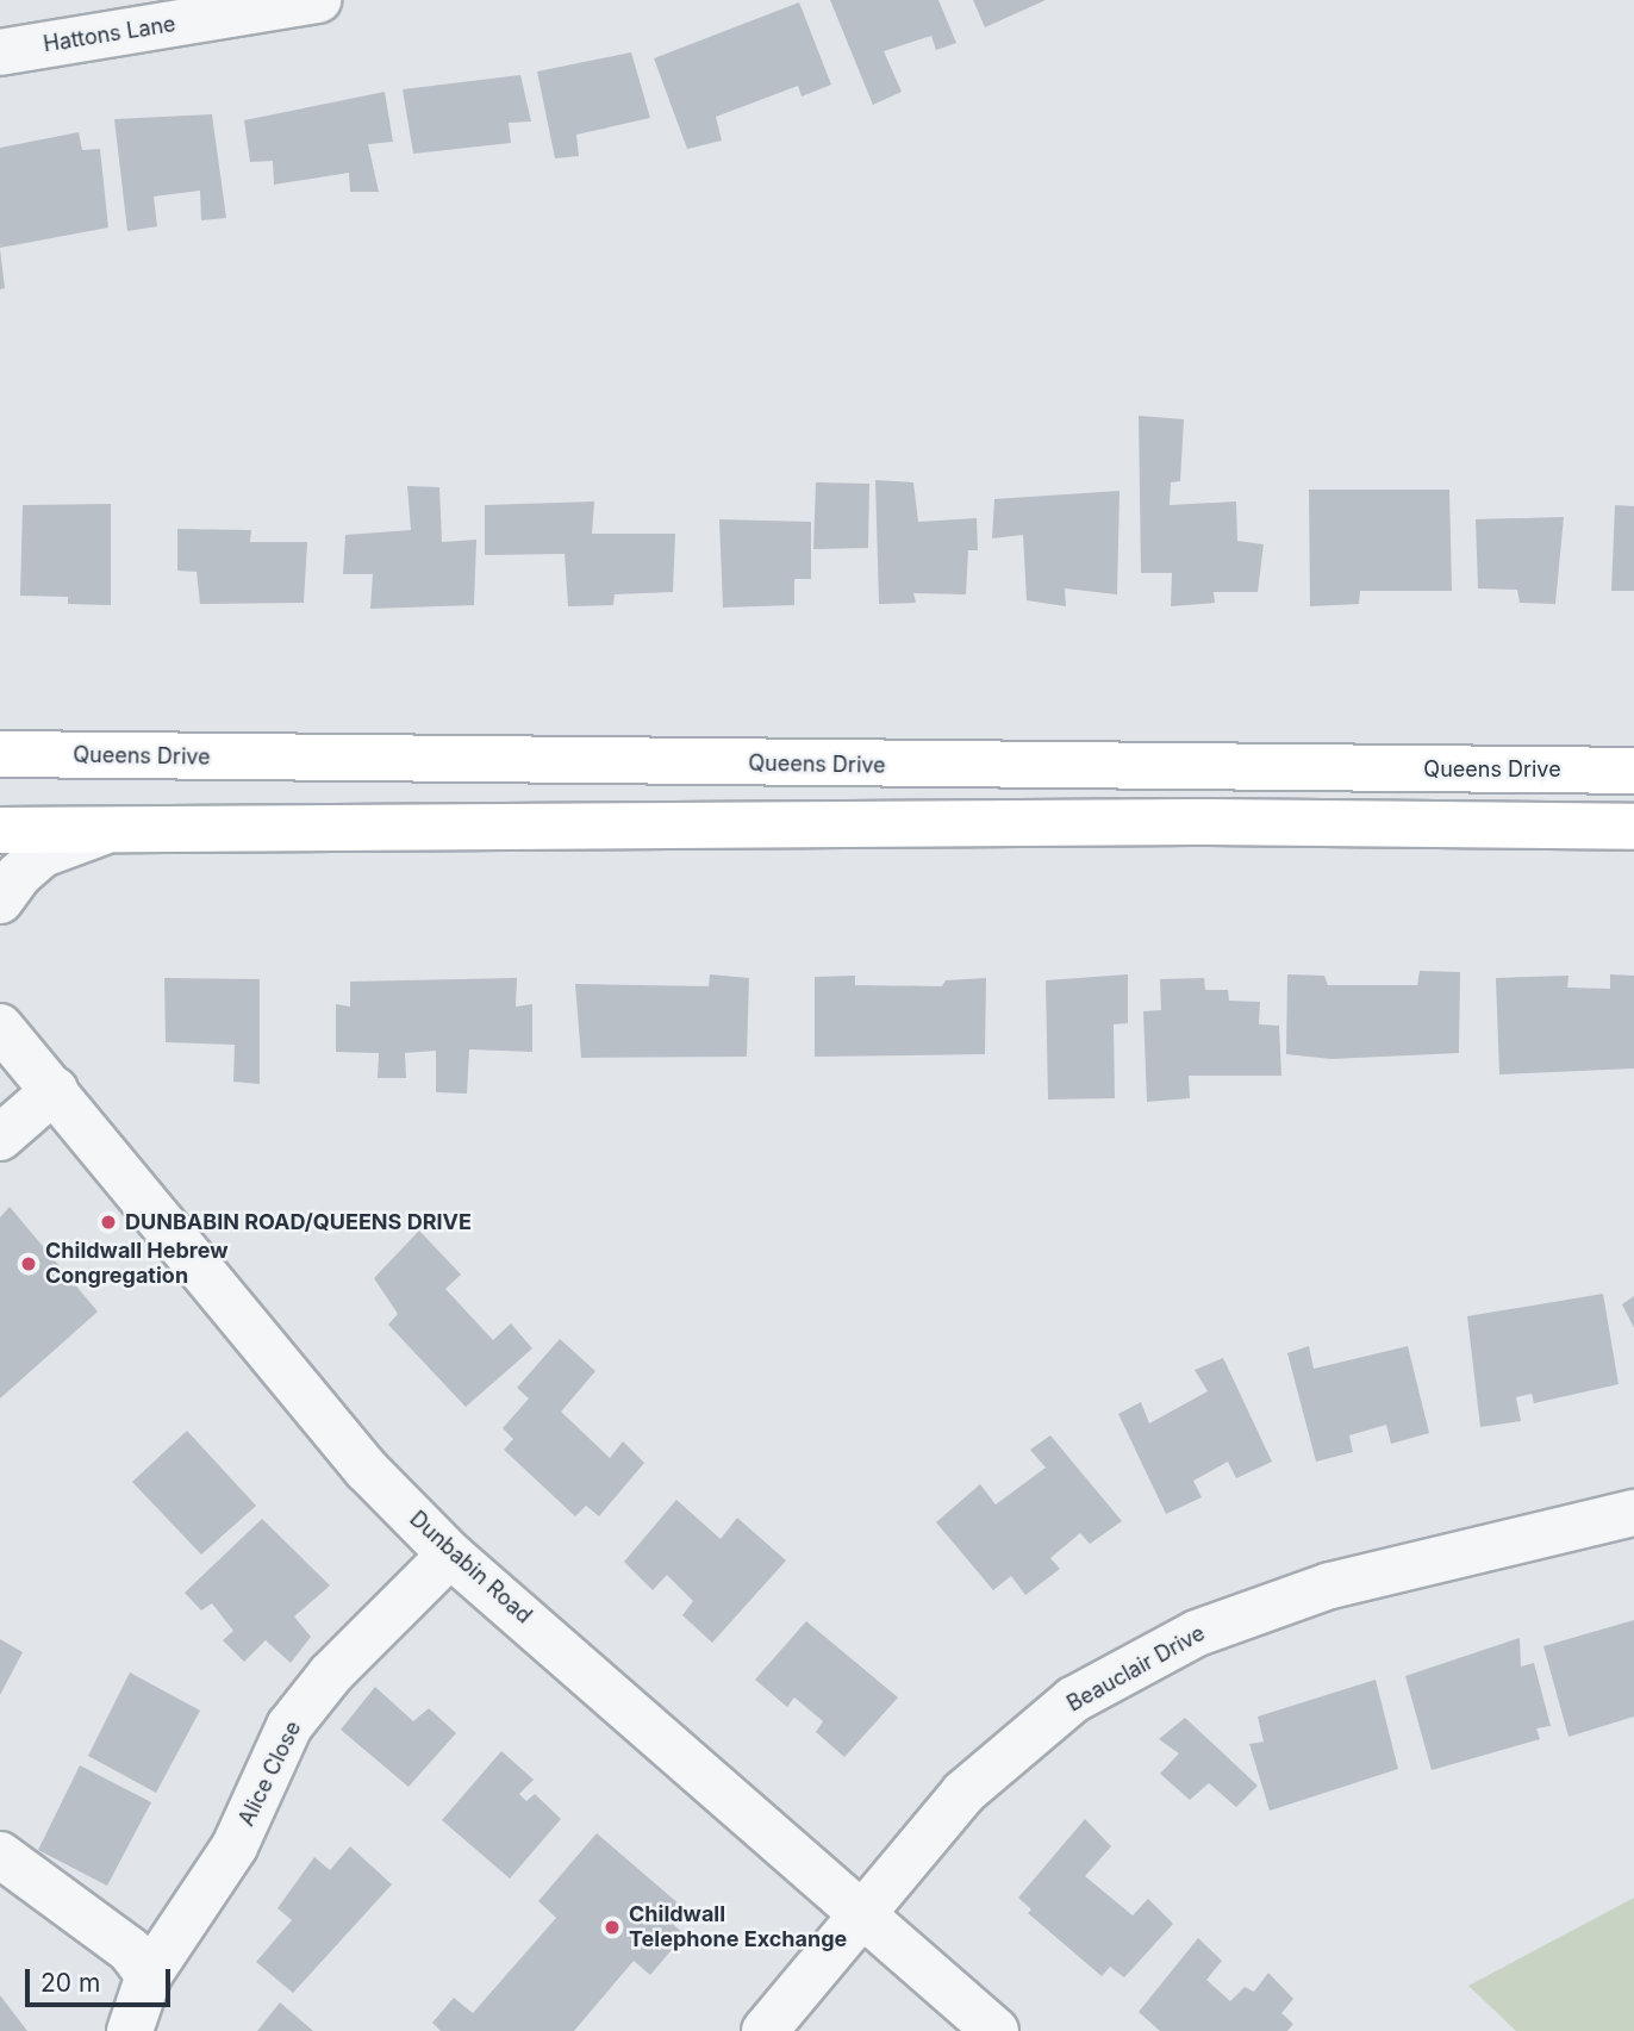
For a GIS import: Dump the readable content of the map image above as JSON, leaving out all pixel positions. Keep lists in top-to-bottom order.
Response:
{
  "streets": {
    "highway": ["Queens Drive"],
    "street": [
      "Hattons Lane",
      "Dunbabin Road",
      "Beauclair Drive",
      "Alice Close"
    ]
  },
  "crossings": [
    ["Dunbabin Road", "Beauclair Drive"],
    ["Dunbabin Road", "Alice Close"]
  ],
  "places": ["DUNBABIN ROAD/QUEENS DRIVE", "Childwall Hebrew Congregation", "Childwall Telephone Exchange"],
  "scale_bar": "20 m"
}
